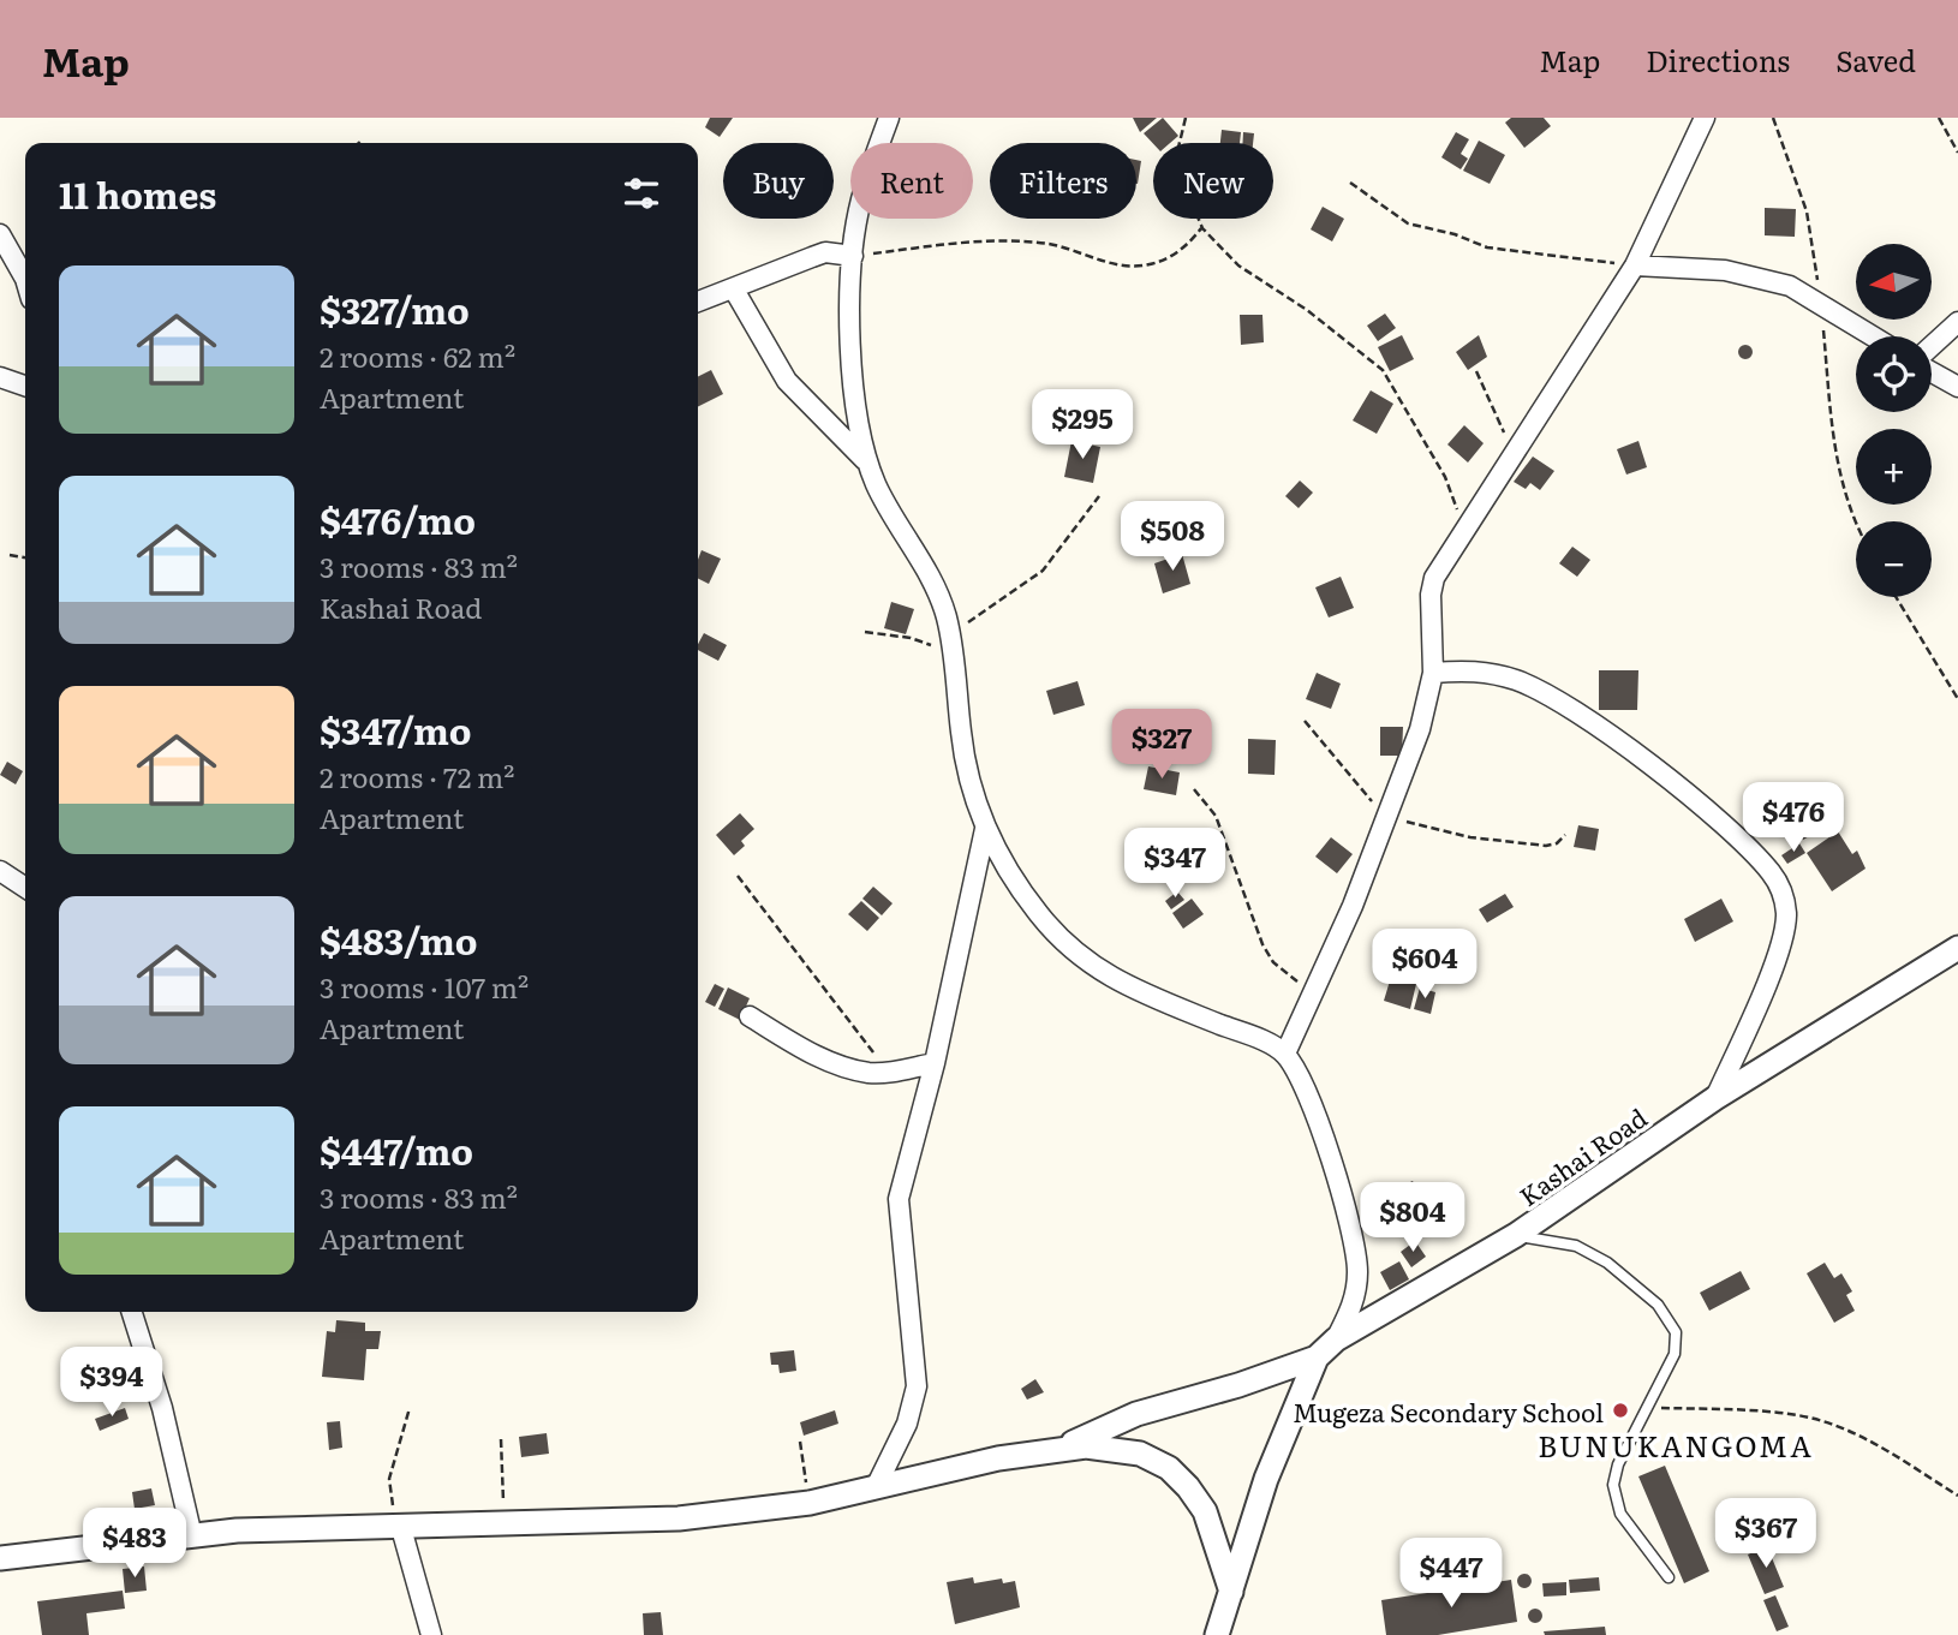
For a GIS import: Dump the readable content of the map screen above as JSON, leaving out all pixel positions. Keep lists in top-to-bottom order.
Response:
{
  "streets": {
    "street": ["Kashai Road"]
  },
  "districts": ["BUNUKANGOMA"],
  "places": ["Mugeza Secondary School"],
  "north": "left",
  "page": {
    "header": "Map",
    "nav": ["Map", "Directions", "Saved"],
    "chip": [
      "Buy",
      "Rent",
      "Filters",
      "New"
    ],
    "heading": "11 homes",
    "map_buttons": ["+", "−"],
    "list": [
      {
        "name": "$327/mo",
        "note": "2 rooms · 62 m² · Apartment"
      },
      {
        "name": "$476/mo",
        "note": "3 rooms · 83 m² · Kashai Road"
      },
      {
        "name": "$347/mo",
        "note": "2 rooms · 72 m² · Apartment"
      },
      {
        "name": "$483/mo",
        "note": "3 rooms · 107 m² · Apartment"
      },
      {
        "name": "$447/mo",
        "note": "3 rooms · 83 m² · Apartment"
      }
    ],
    "price": [
      "$295",
      "$508",
      "$327",
      "$476",
      "$347",
      "$604",
      "$804",
      "$394",
      "$367",
      "$483",
      "$447"
    ]
  }
}
